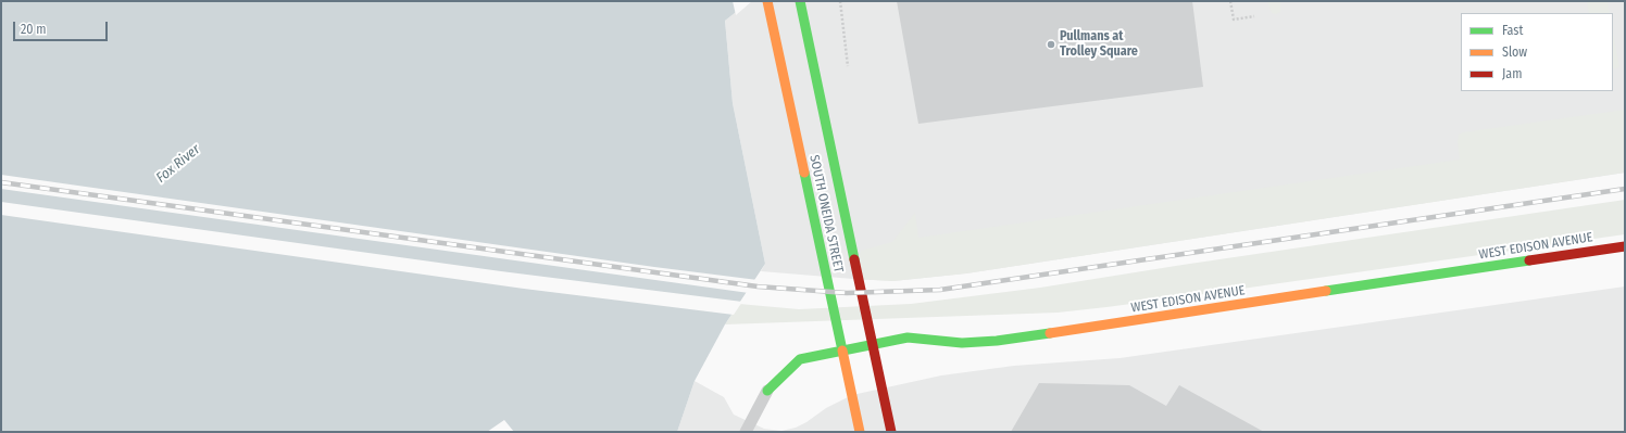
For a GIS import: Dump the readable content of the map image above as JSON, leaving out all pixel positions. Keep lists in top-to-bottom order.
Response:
{
  "streets": {
    "main road": ["SOUTH ONEIDA STREET", "WEST EDISON AVENUE"]
  },
  "water": ["Fox River"],
  "places": ["Pullmans at Trolley Square"],
  "legend": ["Fast", "Slow", "Jam"],
  "scale_bar": "20 m"
}
